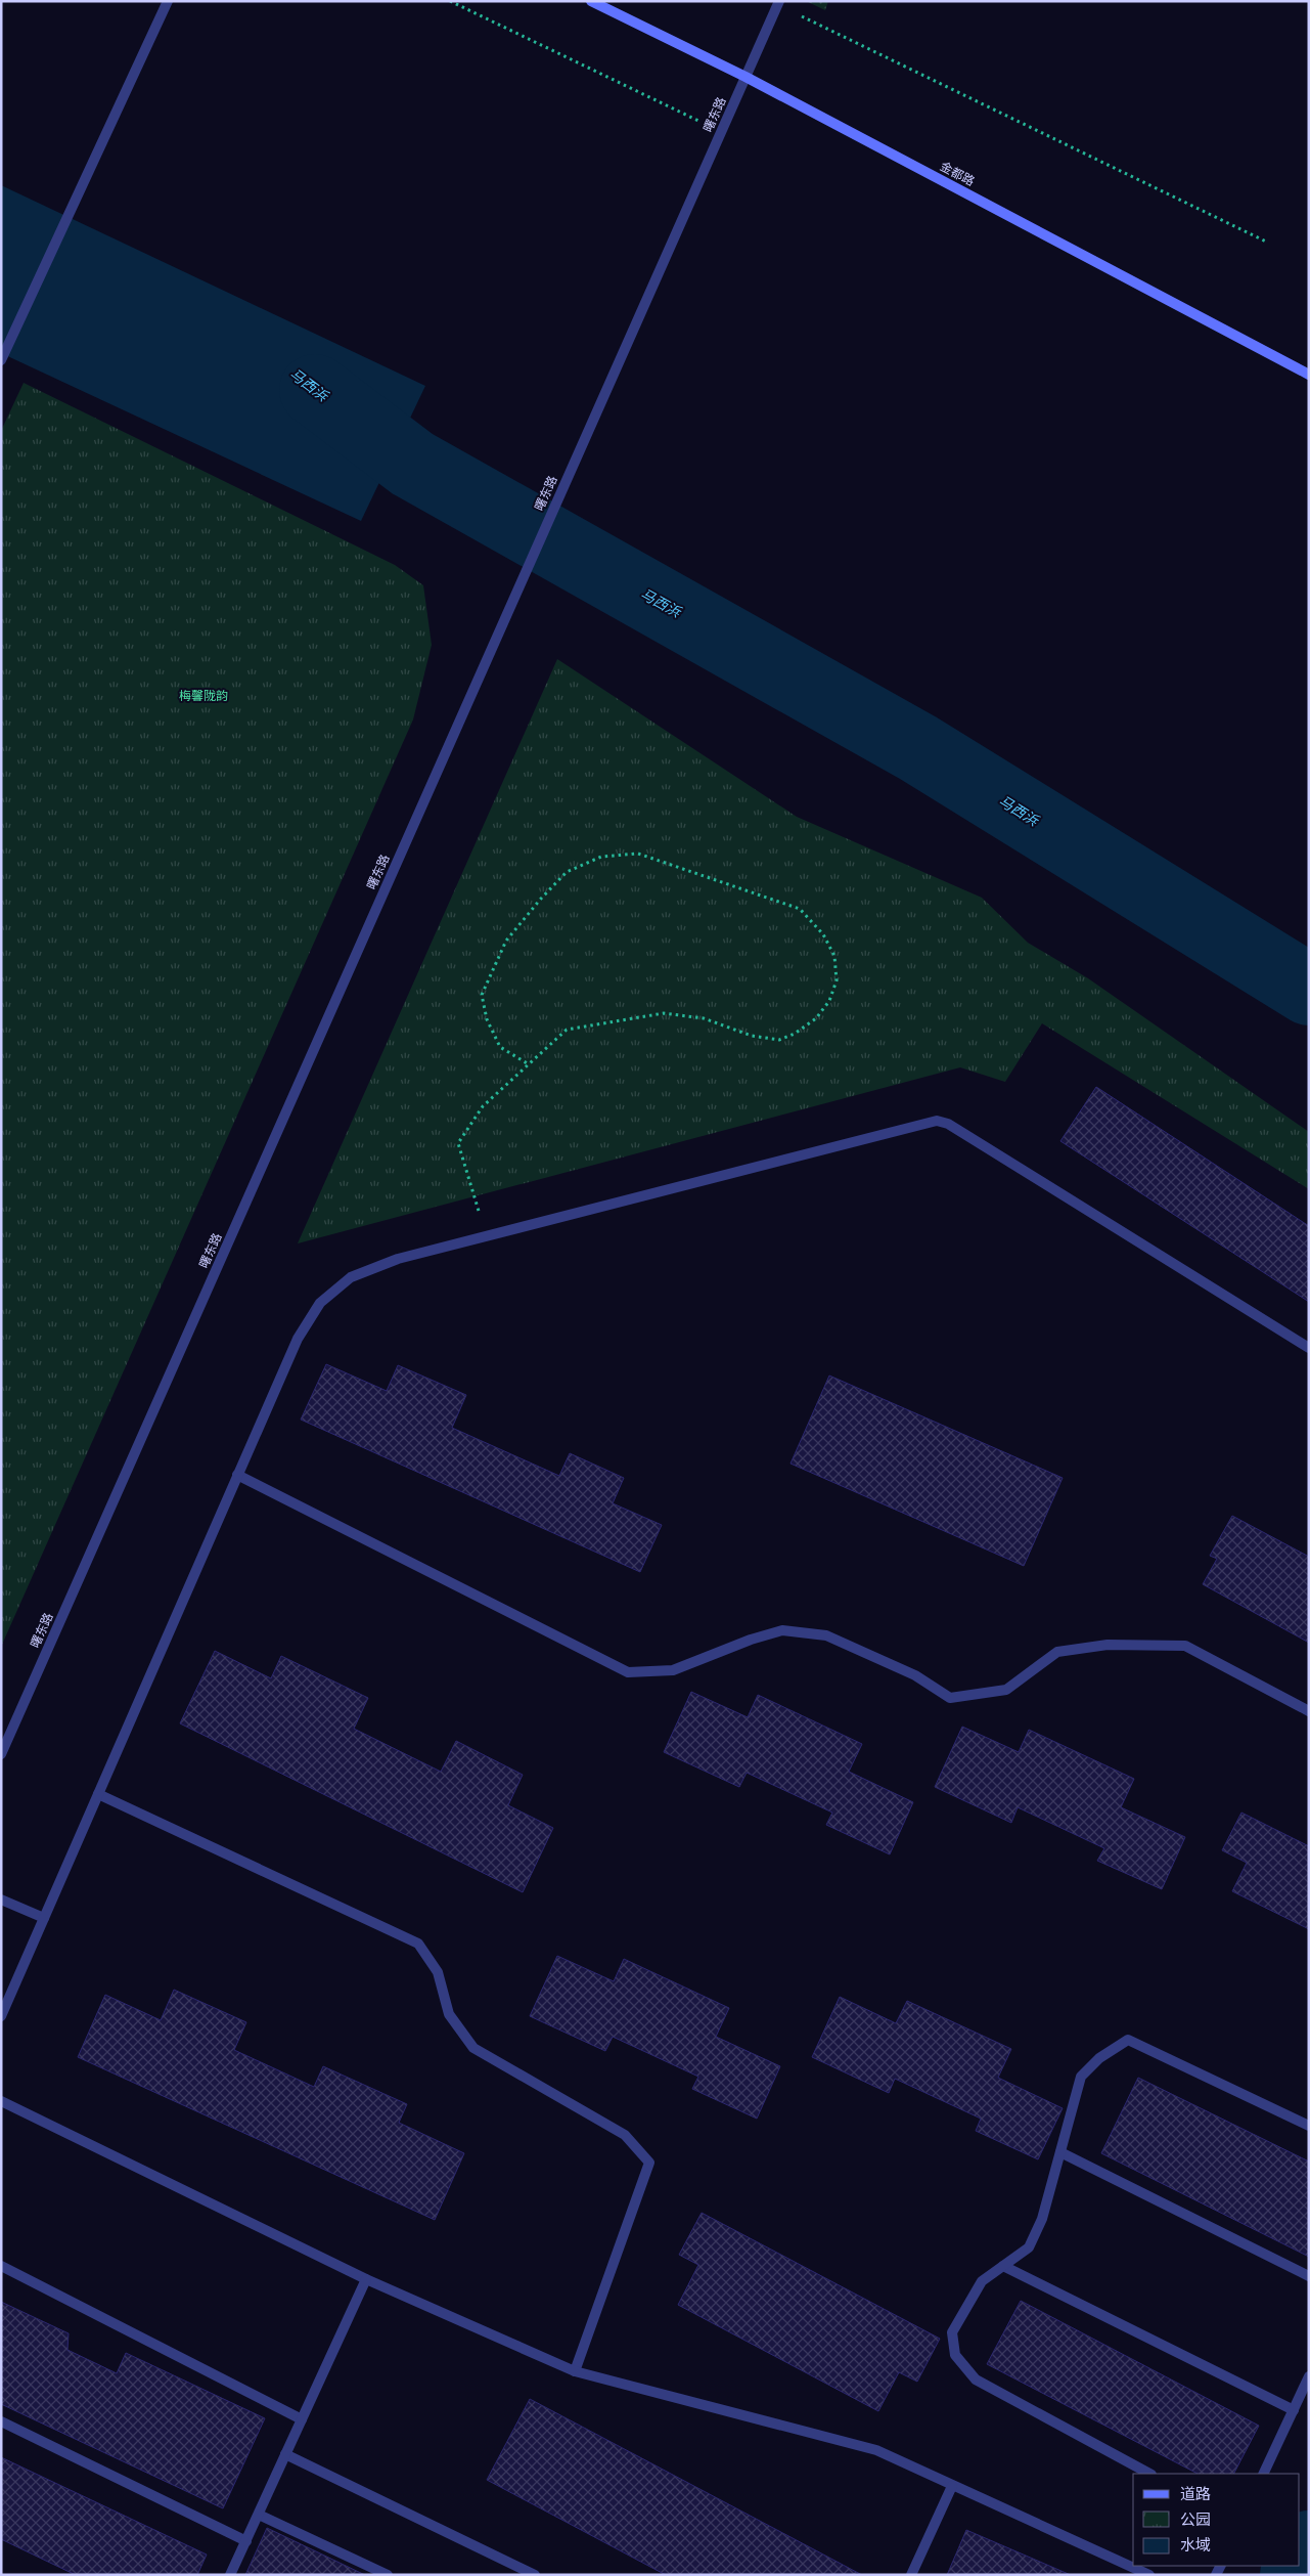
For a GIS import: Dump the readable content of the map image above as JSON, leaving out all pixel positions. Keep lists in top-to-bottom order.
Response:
{
  "streets": {
    "main road": ["金都路"],
    "street": ["曙东路"]
  },
  "crossings": [
    ["曙东路", "金都路"]
  ],
  "water": ["马西浜"],
  "parks": ["梅馨陇韵"],
  "legend": ["道路", "公园", "水域"]
}
